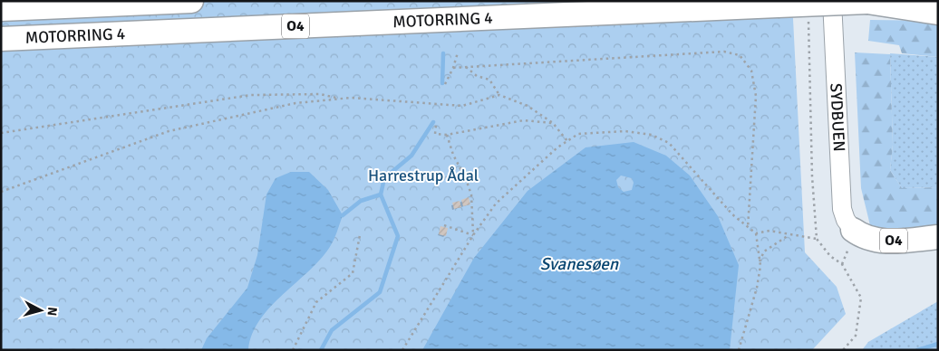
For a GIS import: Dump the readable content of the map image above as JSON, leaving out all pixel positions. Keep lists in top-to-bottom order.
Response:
{
  "streets": {
    "highway": ["MOTORRING 4", "O4"],
    "street": ["SYDBUEN"]
  },
  "crossings": [
    ["MOTORRING 4", "O4"],
    ["O4", "SYDBUEN"]
  ],
  "water": ["Svanesøen"],
  "parks": ["Harrestrup Ådal"],
  "north": "right"
}
